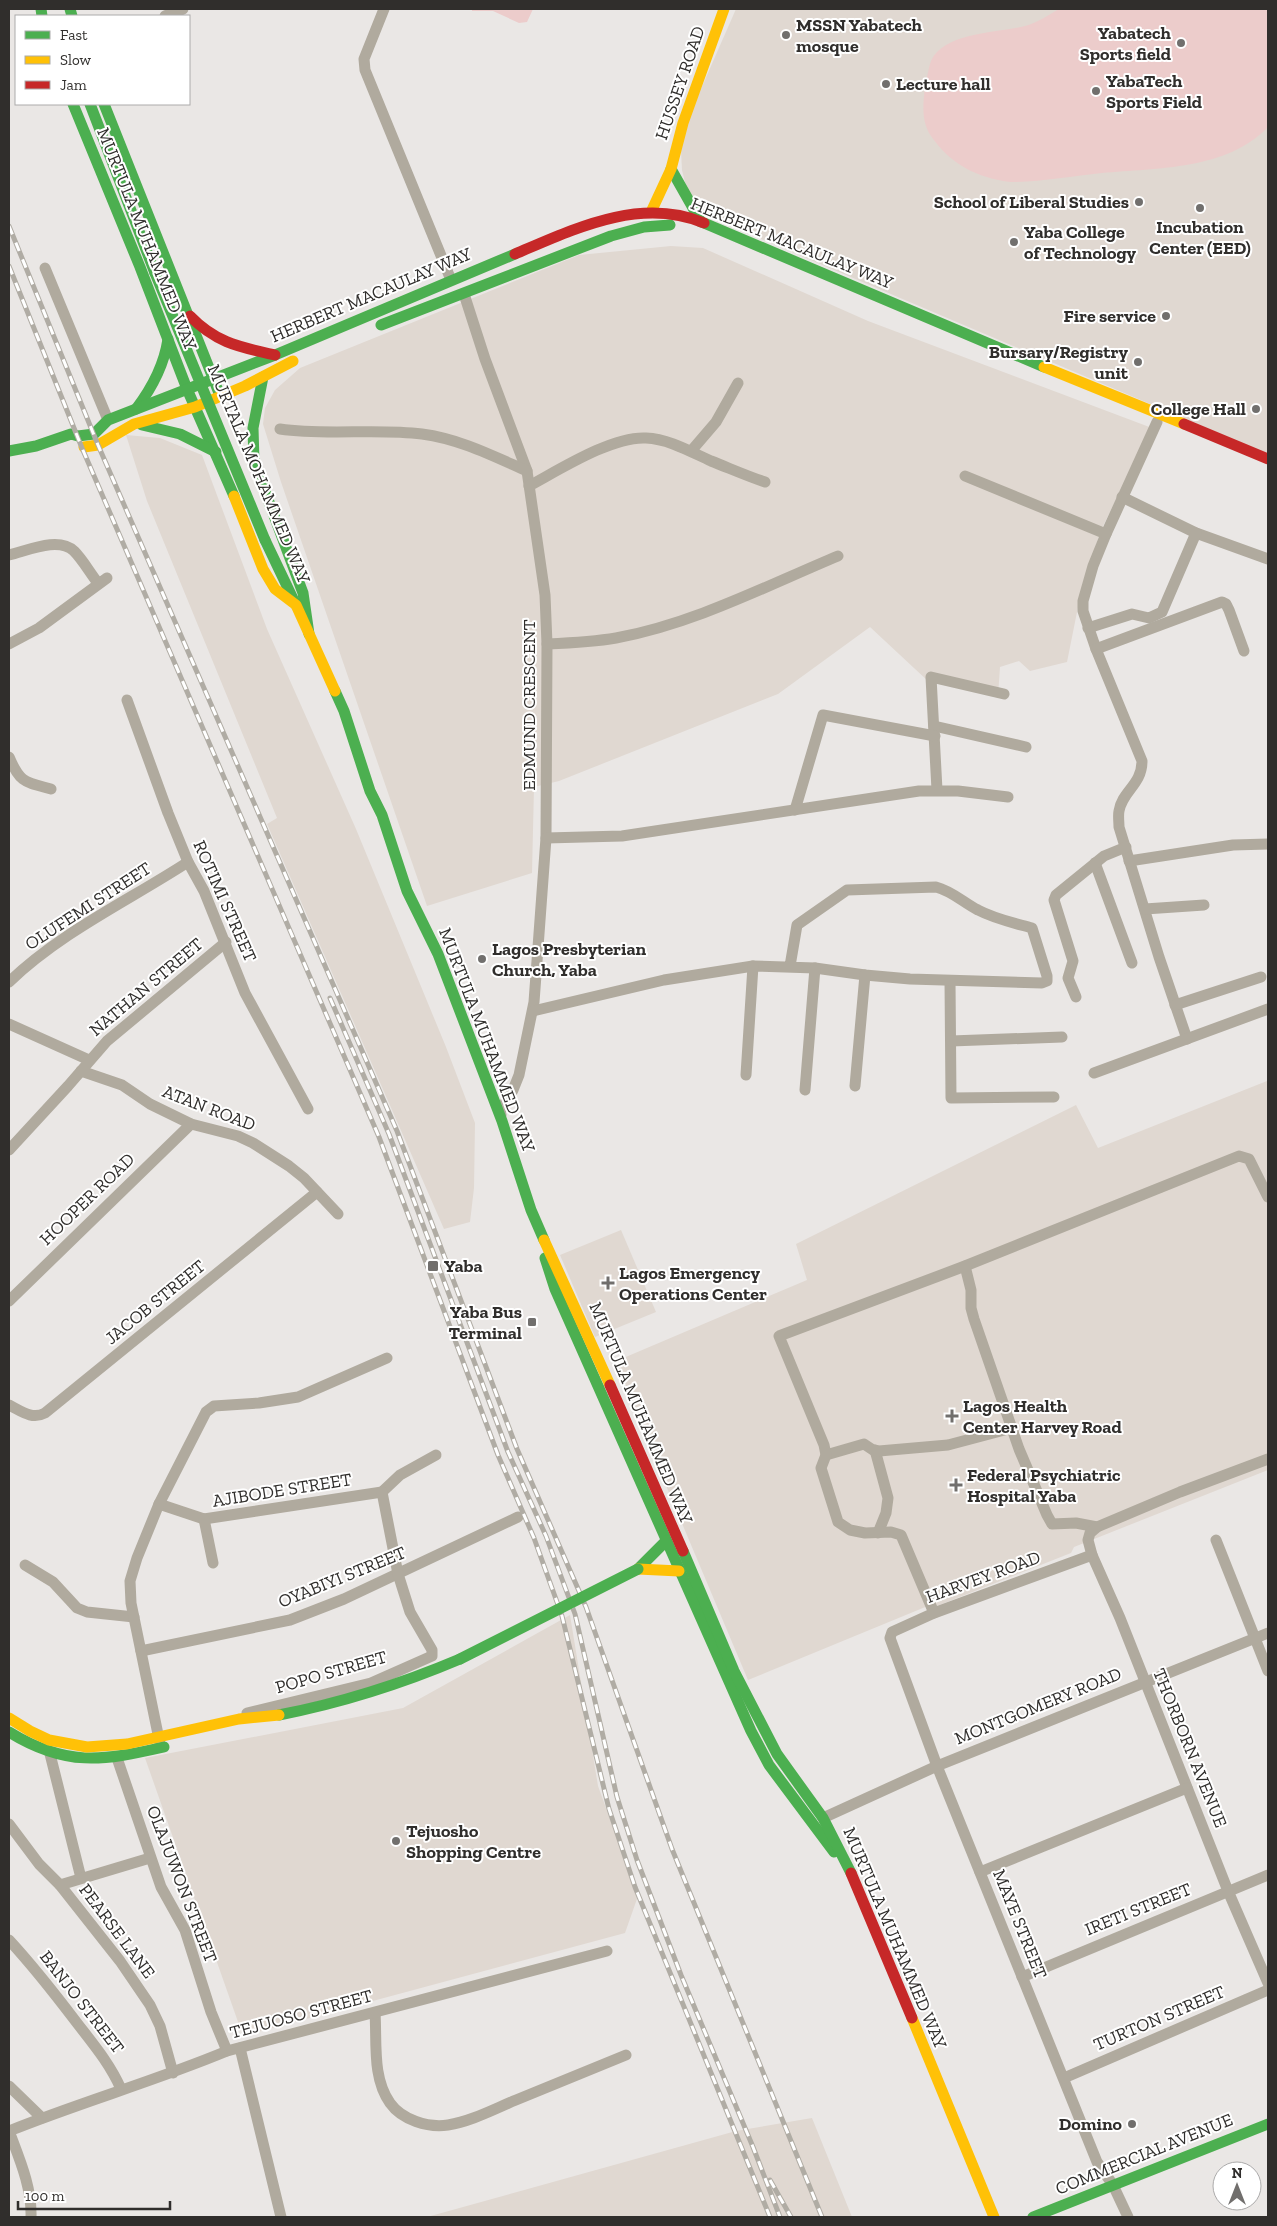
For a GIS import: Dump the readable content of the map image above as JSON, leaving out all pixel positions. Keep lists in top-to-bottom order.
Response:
{
  "streets": {
    "main road": [
      "HUSSEY ROAD",
      "MURTULA MUHAMMED WAY",
      "HERBERT MACAULAY WAY",
      "MURTALA MOHAMMED WAY",
      "COMMERCIAL AVENUE"
    ],
    "street": [
      "EDMUND CRESCENT",
      "ROTIMI STREET",
      "OLUFEMI STREET",
      "NATHAN STREET",
      "ATAN ROAD",
      "HOOPER ROAD",
      "JACOB STREET",
      "AJIBODE STREET",
      "OYABIYI STREET",
      "HARVEY ROAD",
      "POPO STREET",
      "MONTGOMERY ROAD",
      "THORBORN AVENUE",
      "OLAJUWON STREET",
      "IRETI STREET",
      "MAYE STREET",
      "PEARSE LANE",
      "BANJO STREET",
      "TEJUOSO STREET",
      "TURTON STREET"
    ]
  },
  "crossings": [
    ["HUSSEY ROAD", "HERBERT MACAULAY WAY"],
    ["MURTULA MUHAMMED WAY", "HERBERT MACAULAY WAY"],
    ["MURTULA MUHAMMED WAY", "MURTALA MOHAMMED WAY"],
    ["MURTULA MUHAMMED WAY", "EDMUND CRESCENT"],
    ["MURTULA MUHAMMED WAY", "MONTGOMERY ROAD"],
    ["HERBERT MACAULAY WAY", "EDMUND CRESCENT"],
    ["ROTIMI STREET", "OLUFEMI STREET"],
    ["ROTIMI STREET", "NATHAN STREET"],
    ["NATHAN STREET", "ATAN ROAD"],
    ["ATAN ROAD", "HOOPER ROAD"],
    ["ATAN ROAD", "JACOB STREET"],
    ["AJIBODE STREET", "POPO STREET"],
    ["OYABIYI STREET", "POPO STREET"],
    ["HARVEY ROAD", "THORBORN AVENUE"],
    ["HARVEY ROAD", "MAYE STREET"],
    ["MONTGOMERY ROAD", "THORBORN AVENUE"],
    ["MONTGOMERY ROAD", "MAYE STREET"],
    ["THORBORN AVENUE", "IRETI STREET"],
    ["OLAJUWON STREET", "TEJUOSO STREET"],
    ["IRETI STREET", "MAYE STREET"],
    ["MAYE STREET", "TURTON STREET"],
    ["MAYE STREET", "COMMERCIAL AVENUE"],
    ["PEARSE LANE", "TEJUOSO STREET"],
    ["BANJO STREET", "TEJUOSO STREET"]
  ],
  "places": {
    "other": [
      "MSSN Yabatech mosque",
      "Yabatech Sports field",
      "Lecture hall",
      "YabaTech Sports Field",
      "School of Liberal Studies",
      "Incubation Center (EED)",
      "Yaba College of Technology",
      "Fire service",
      "Bursary/Registry unit",
      "College Hall",
      "Lagos Presbyterian Church, Yaba",
      "Tejuosho Shopping Centre",
      "Domino"
    ],
    "transit": ["Yaba", "Yaba Bus Terminal"],
    "health": ["Lagos Emergency Operations Center", "Lagos Health Center Harvey Road", "Federal Psychiatric Hospital Yaba"]
  },
  "legend": ["Fast", "Slow", "Jam"],
  "scale_bar": "100 m",
  "north": "top"
}
